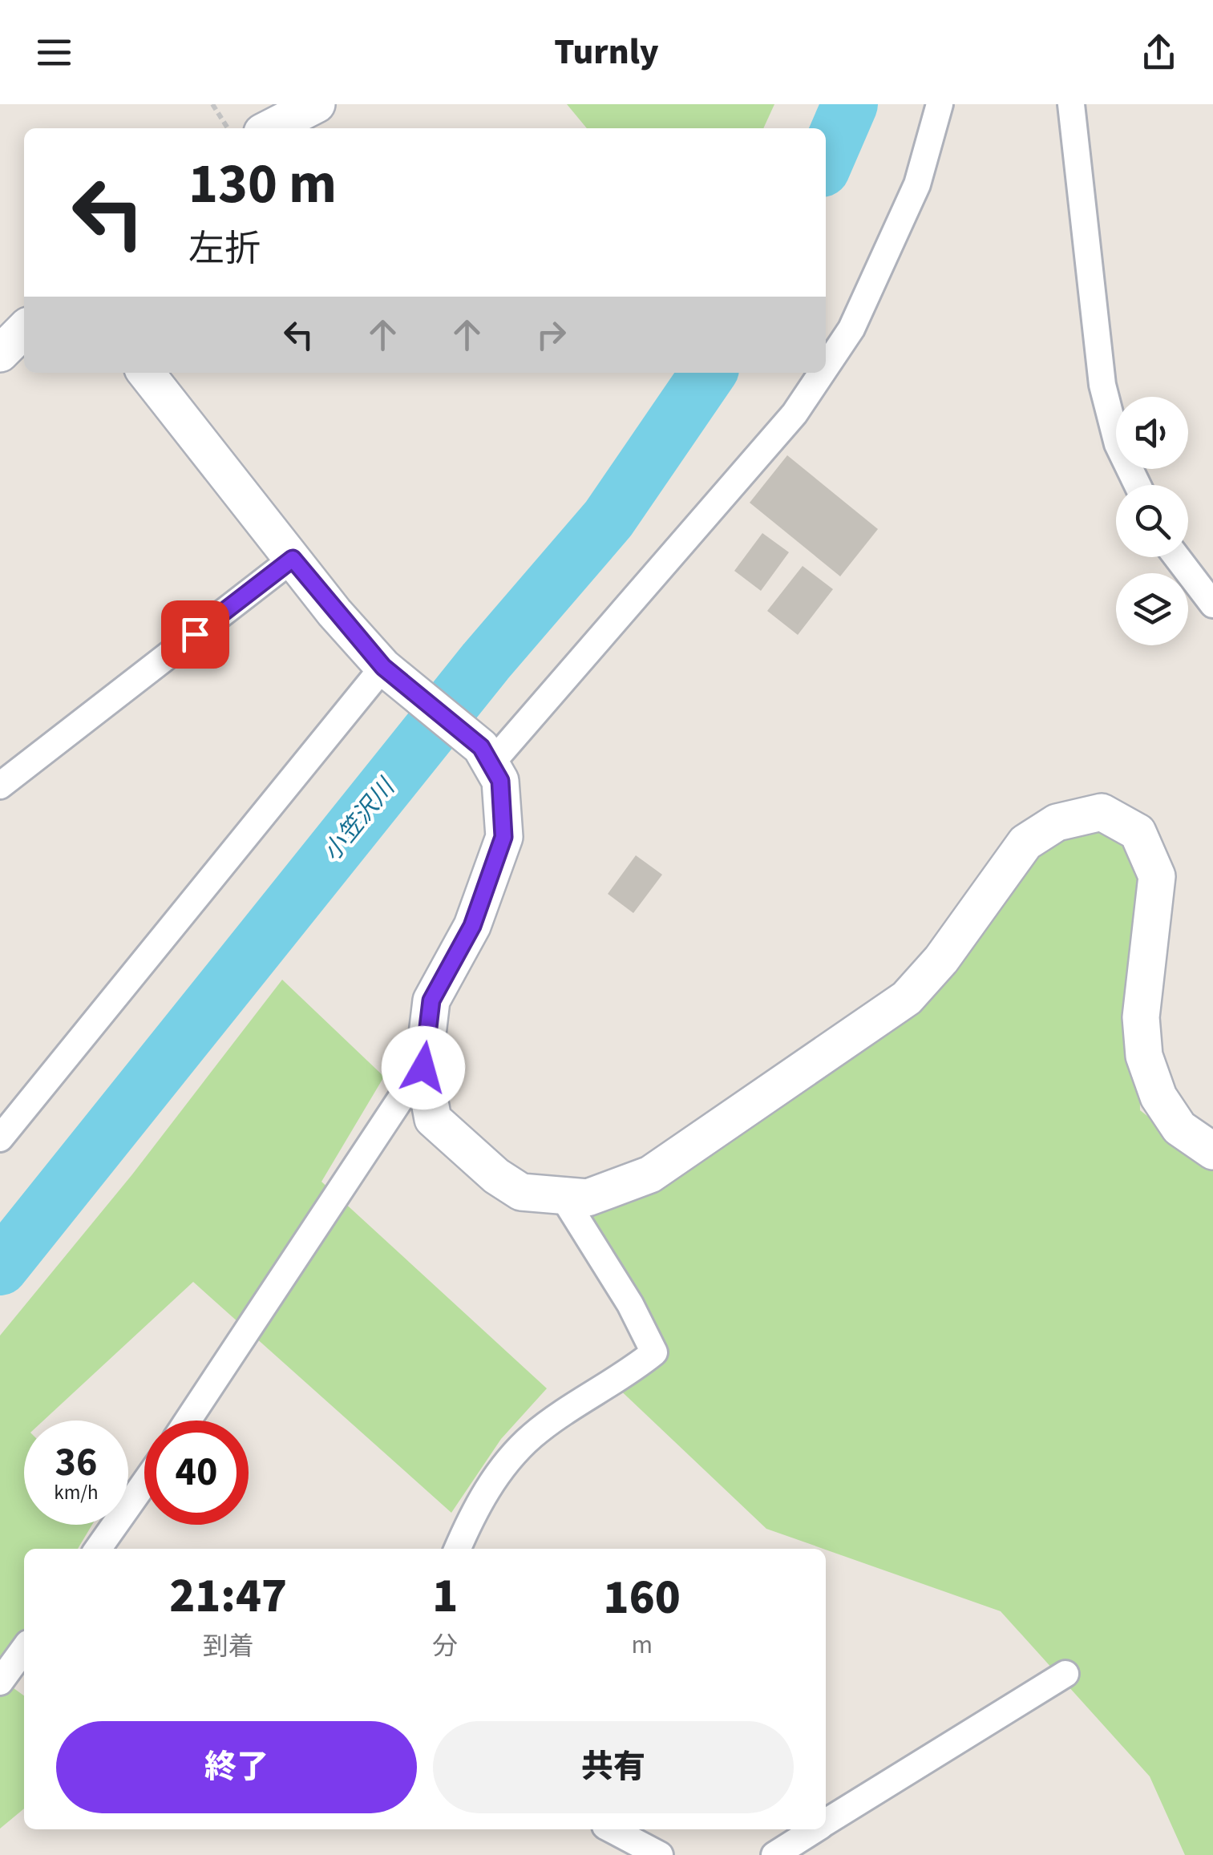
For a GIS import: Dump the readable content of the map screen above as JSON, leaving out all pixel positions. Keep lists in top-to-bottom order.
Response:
{
  "water": ["小笠沢川"],
  "page": {
    "header": "Turnly",
    "turn": ["130 m", "左折"],
    "speed": "36 km/h",
    "limit": "40",
    "eta": [
      "21:47",
      "到着",
      "1",
      "分",
      "160",
      "m"
    ],
    "buttons": ["終了", "共有"]
  }
}
